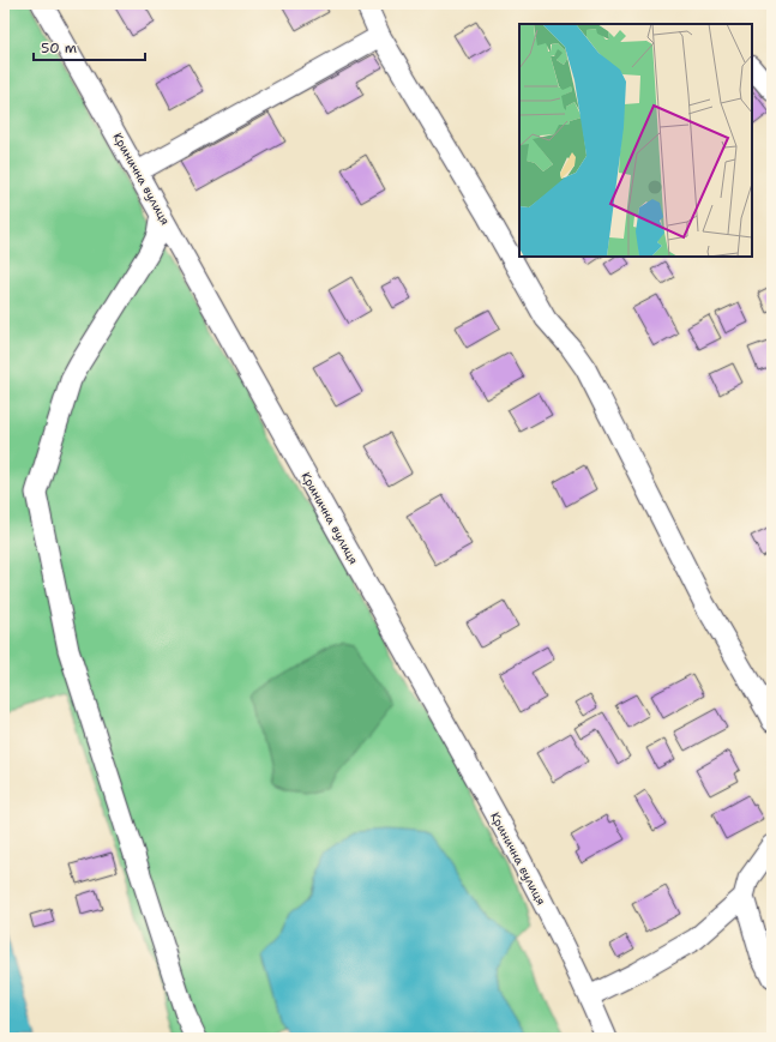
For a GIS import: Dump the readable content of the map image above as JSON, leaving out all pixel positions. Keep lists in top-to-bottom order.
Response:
{
  "streets": {
    "street": ["Кринична вулиця"]
  },
  "scale_bar": "50 m"
}
